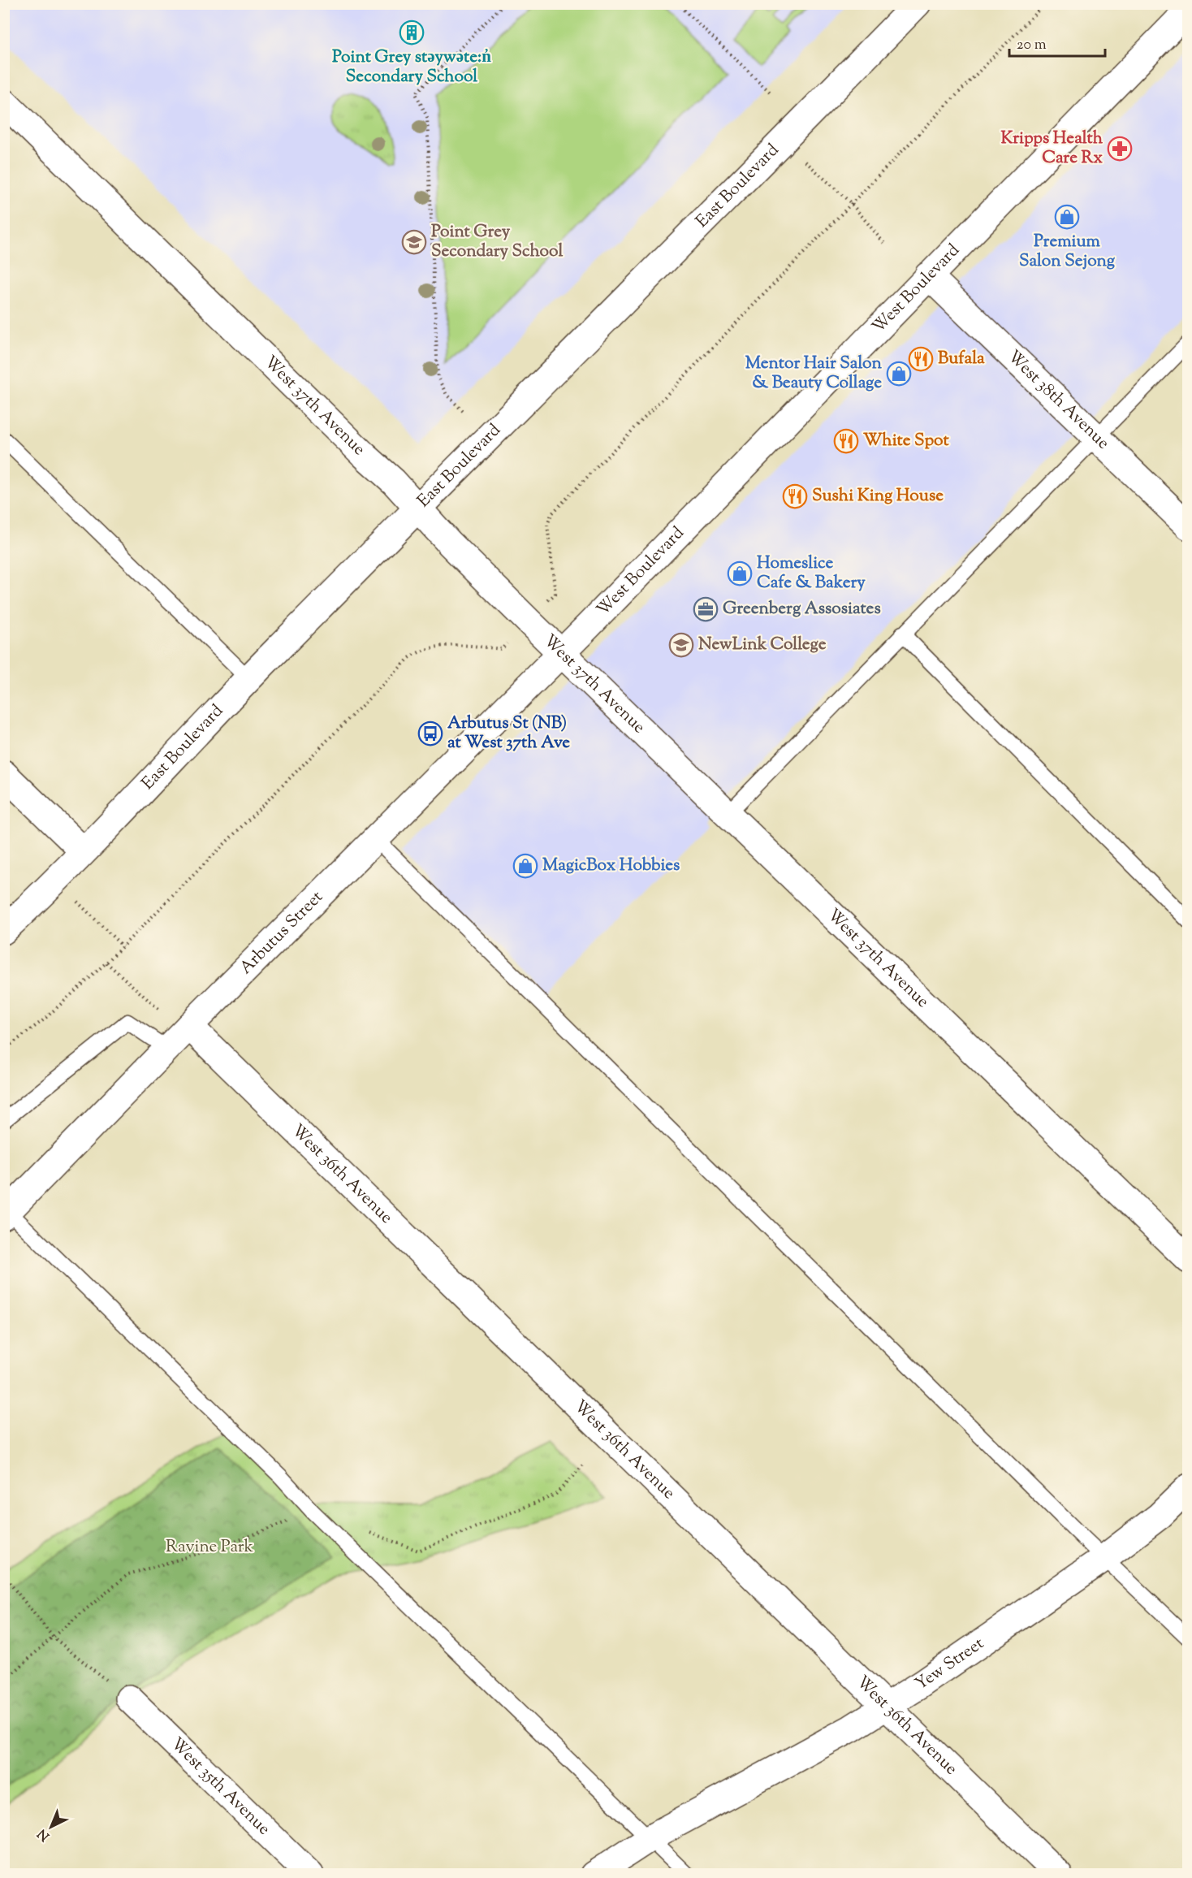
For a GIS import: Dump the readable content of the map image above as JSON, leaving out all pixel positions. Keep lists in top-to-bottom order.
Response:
{
  "streets": {
    "street": [
      "East Boulevard",
      "West Boulevard",
      "West 38th Avenue",
      "West 37th Avenue",
      "Arbutus Street",
      "West 36th Avenue",
      "Yew Street",
      "West 35th Avenue"
    ]
  },
  "crossings": [
    ["East Boulevard", "West 37th Avenue"],
    ["West Boulevard", "West 38th Avenue"],
    ["West Boulevard", "West 37th Avenue"],
    ["West Boulevard", "Arbutus Street"],
    ["West 37th Avenue", "Arbutus Street"],
    ["Arbutus Street", "West 36th Avenue"],
    ["West 36th Avenue", "Yew Street"]
  ],
  "parks": ["Ravine Park"],
  "places": {
    "building": ["Point Grey stəywəte:n̓ Secondary School"],
    "pharmacy": ["Kripps Health Care Rx"],
    "shop": [
      "Premium Salon Sejong",
      "Mentor Hair Salon & Beauty Collage",
      "Homeslice Cafe & Bakery",
      "MagicBox Hobbies"
    ],
    "school or university": ["Point Grey Secondary School", "NewLink College"],
    "restaurant": ["Bufala", "White Spot", "Sushi King House"],
    "office": ["Greenberg Assosiates"],
    "bus stop": ["Arbutus St (NB) at West 37th Ave"]
  },
  "scale_bar": "20 m",
  "north": "bottom left"
}
